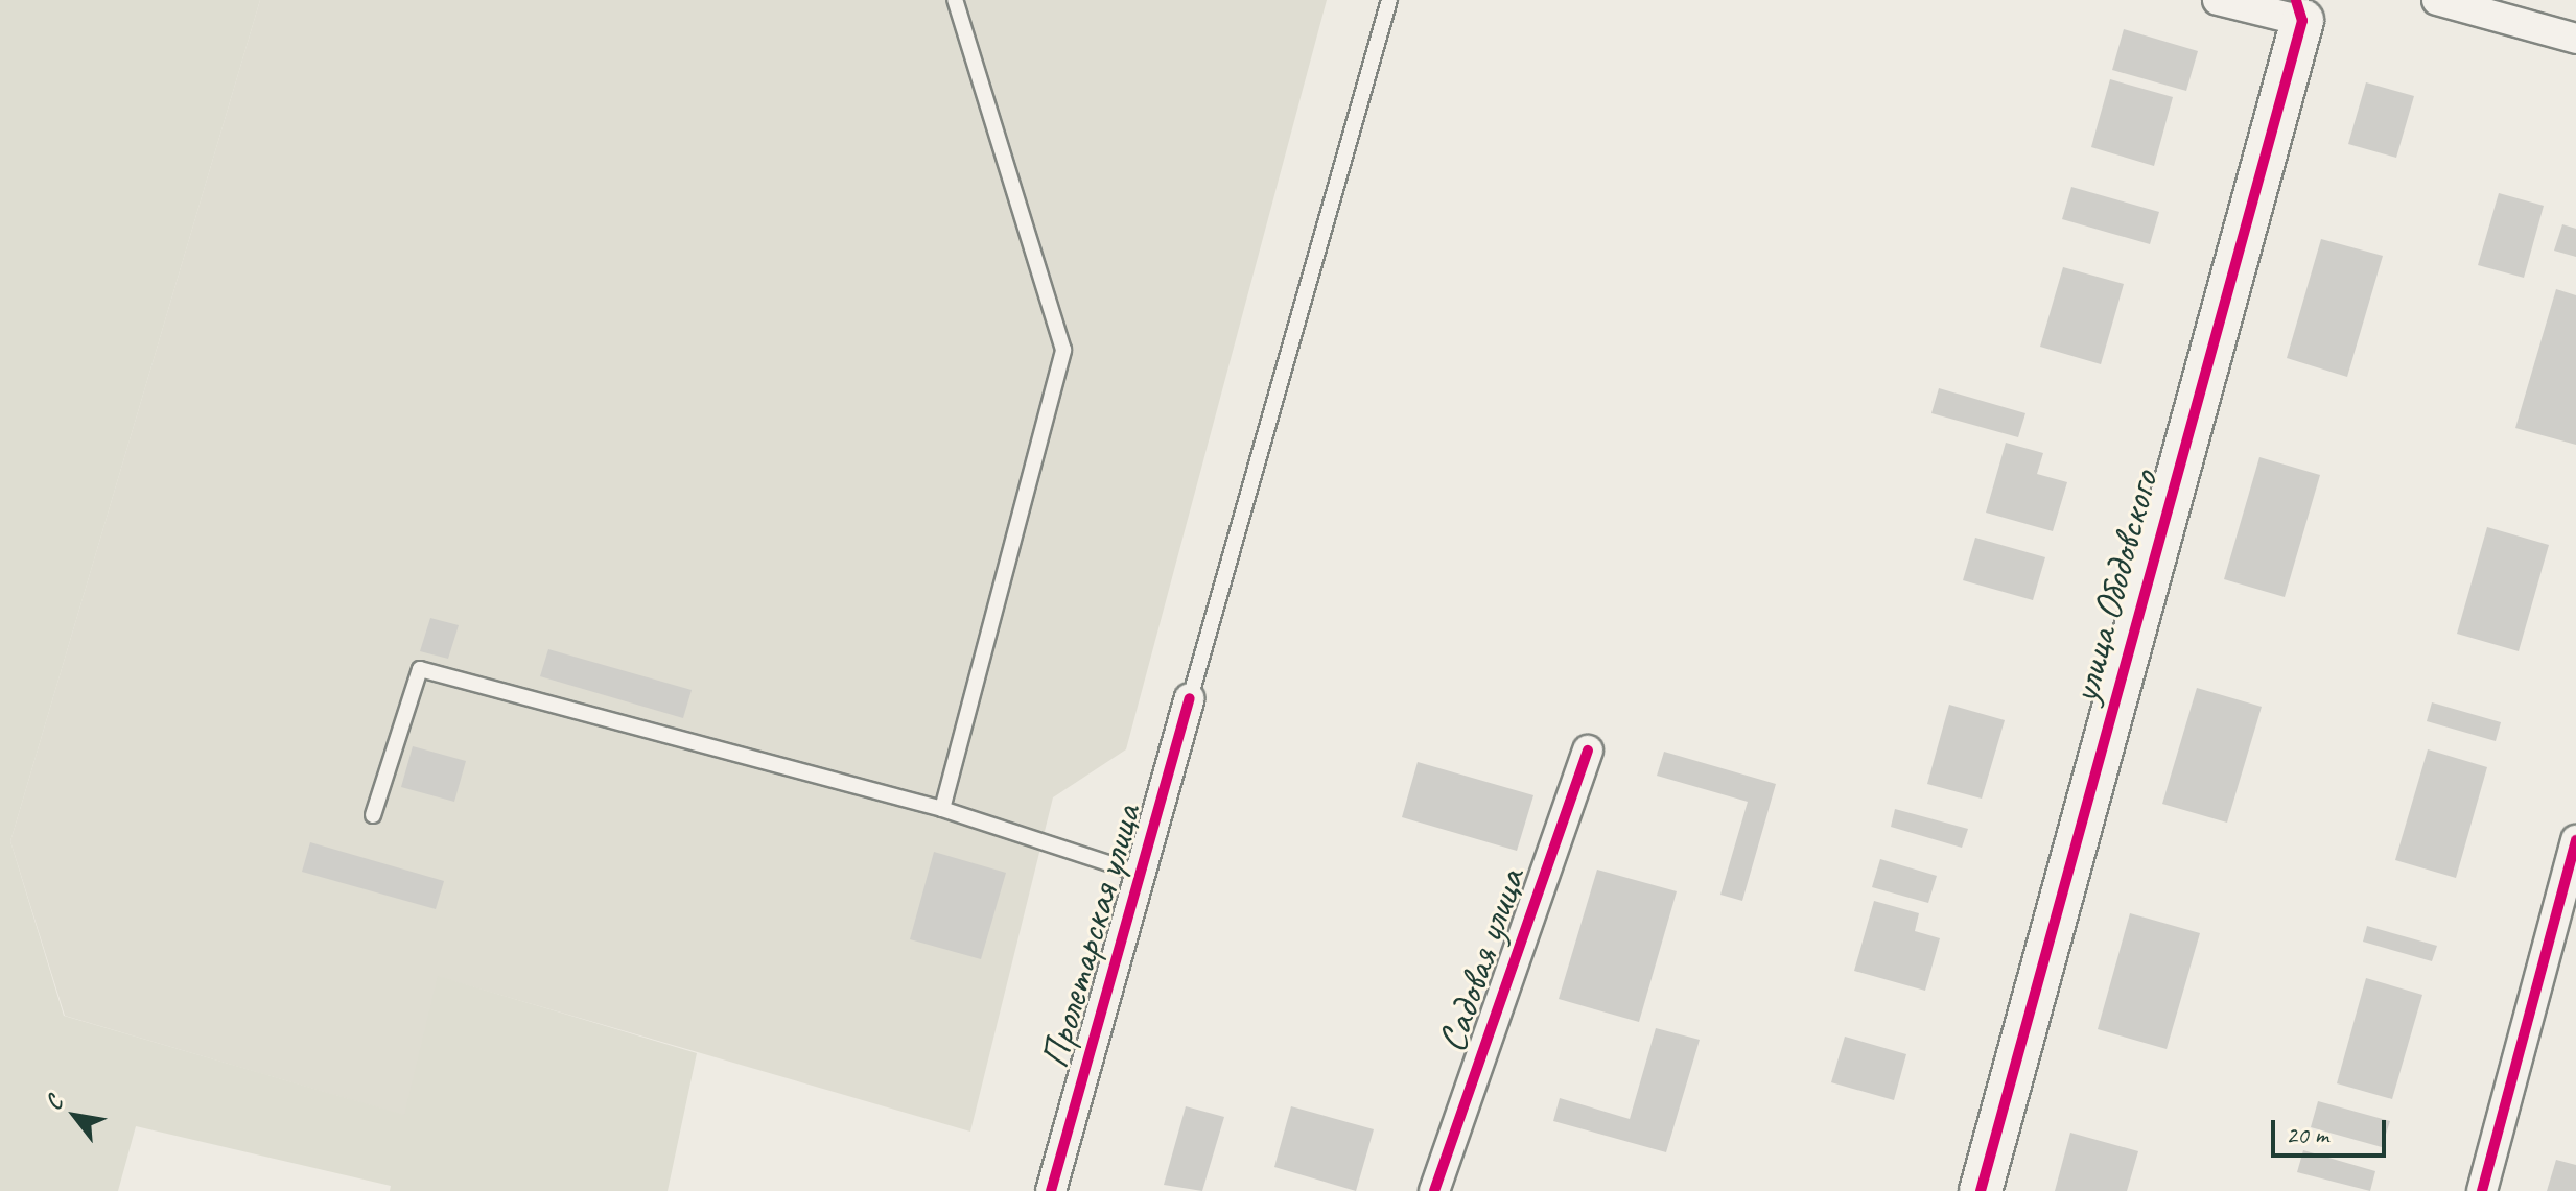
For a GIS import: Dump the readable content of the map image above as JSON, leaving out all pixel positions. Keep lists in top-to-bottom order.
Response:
{
  "streets": {
    "street": ["улица Ободовского", "Пролетарская улица", "Садовая улица"]
  },
  "scale_bar": "20 m",
  "north": "top left"
}
